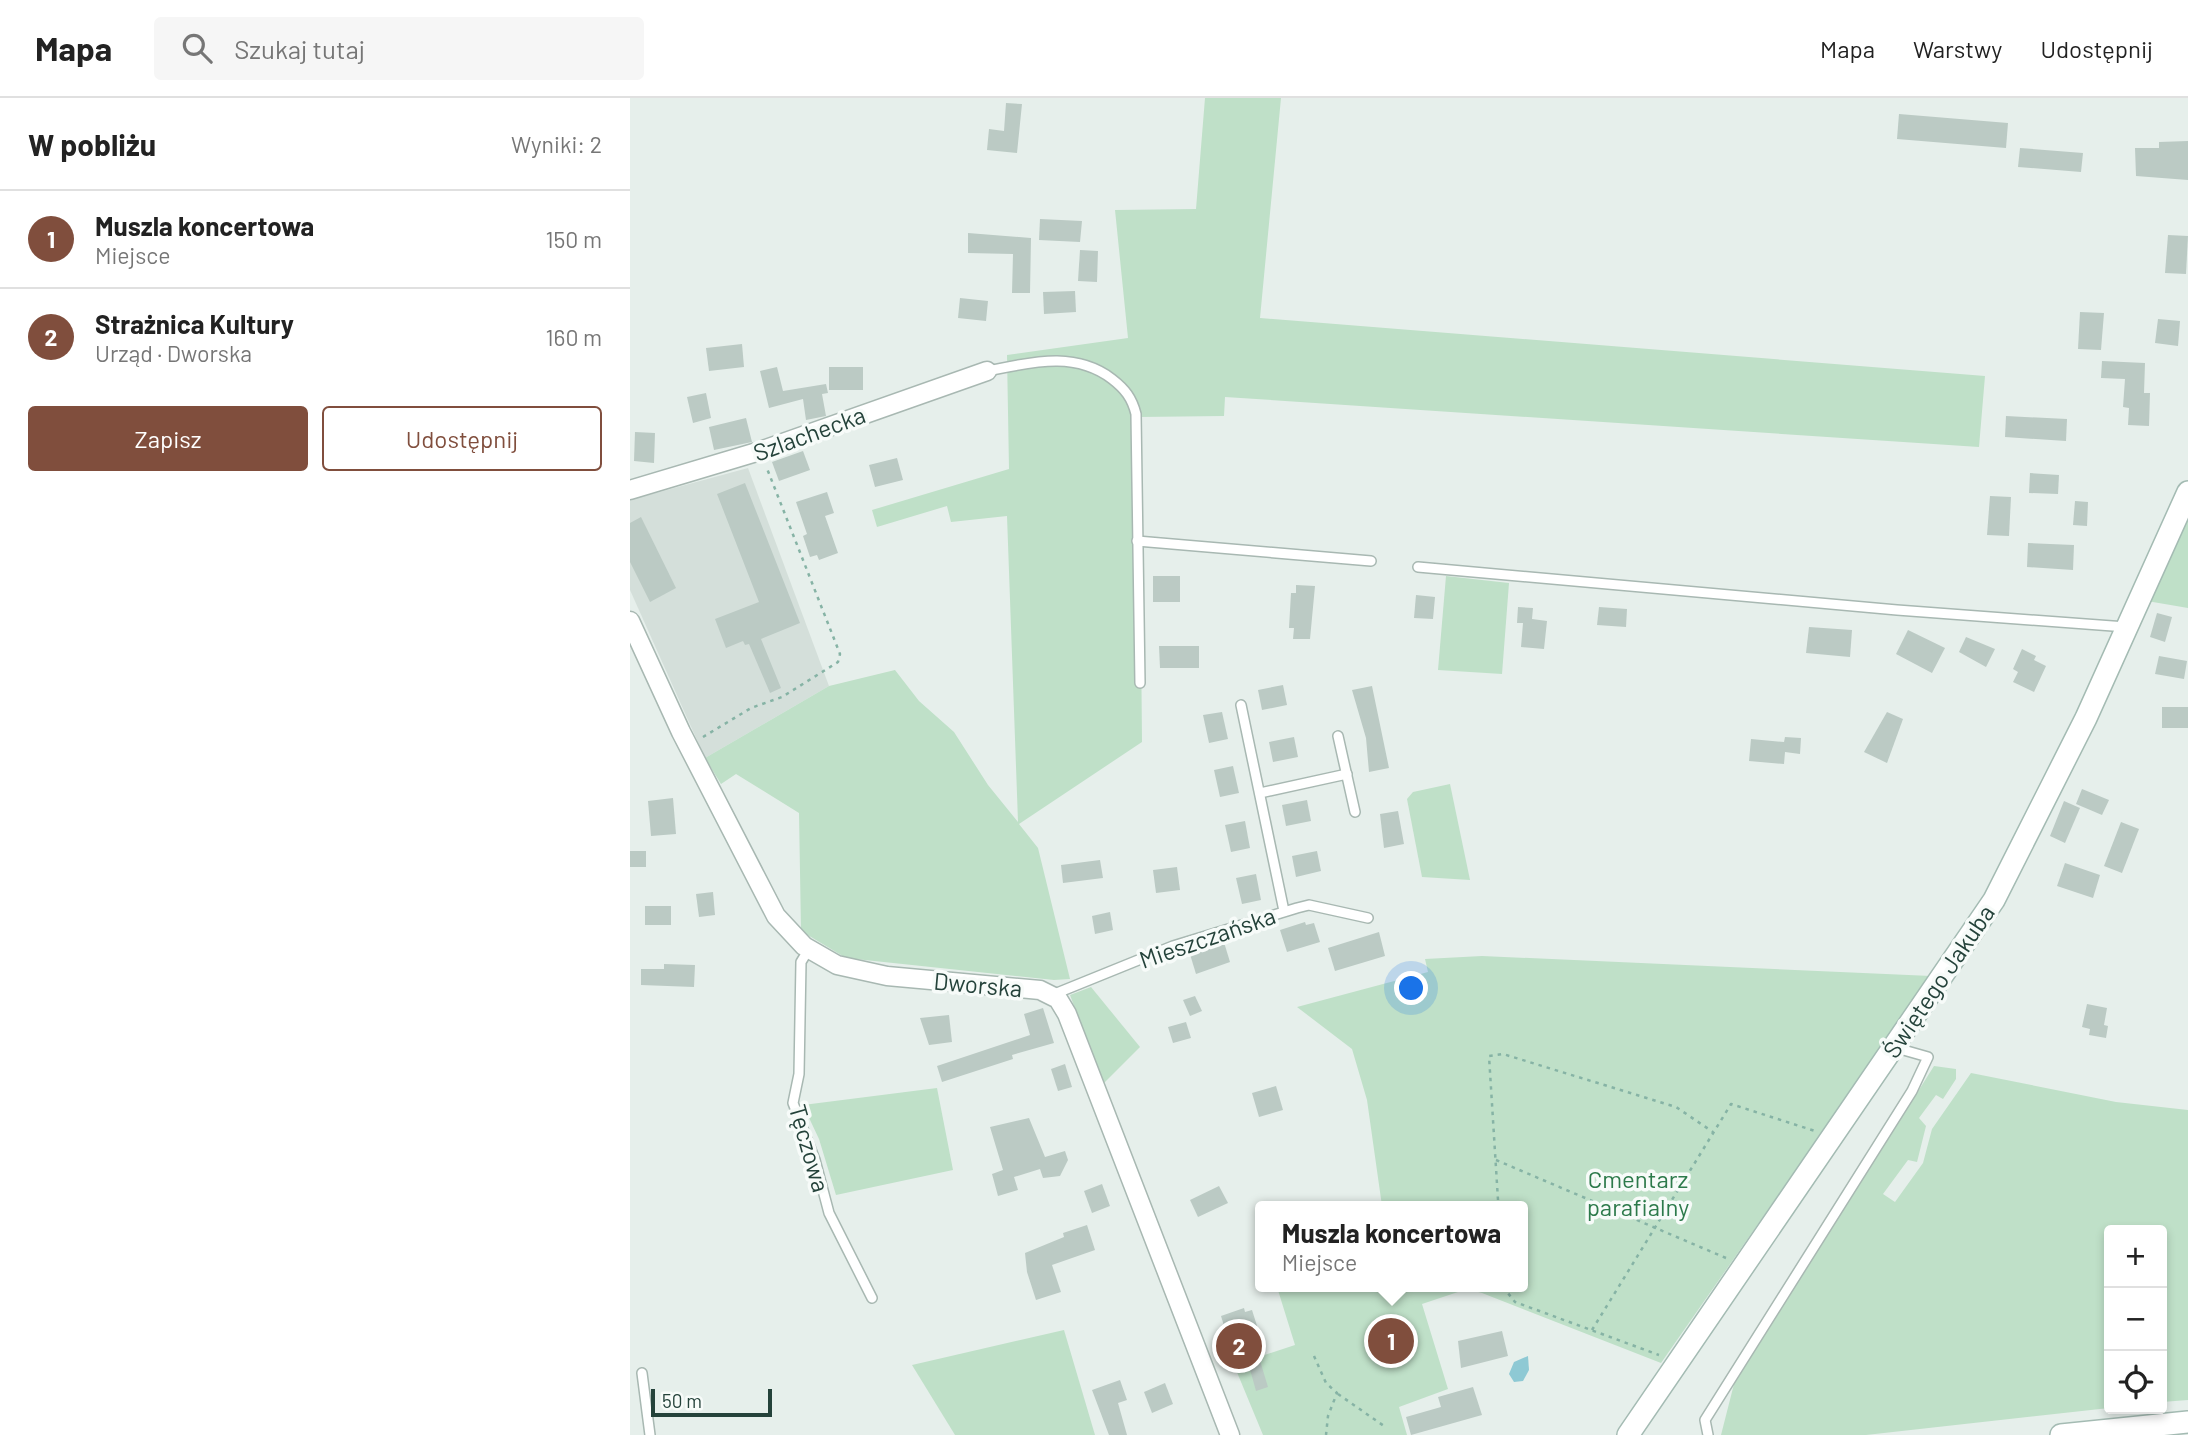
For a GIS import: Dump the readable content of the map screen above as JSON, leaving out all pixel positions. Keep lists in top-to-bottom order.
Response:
{
  "streets": {
    "street": ["Szlachecka", "Świętego Jakuba", "Dworska"],
    "lane": ["Mieszczańska", "Tęczowa"]
  },
  "crossings": [
    ["Mieszczańska", "Dworska"],
    ["Dworska", "Tęczowa"]
  ],
  "parks": ["Cmentarz parafialny"],
  "scale_bar": "50 m",
  "page": {
    "header": "Mapa",
    "search": "Szukaj tutaj",
    "nav": ["Mapa", "Warstwy", "Udostępnij"],
    "heading": ["W pobliżu", "Wyniki: 2"],
    "list": [
      {
        "mark": "1",
        "name": "Muszla koncertowa",
        "note": "Miejsce",
        "value": "150 m"
      },
      {
        "mark": "2",
        "name": "Strażnica Kultury",
        "note": "Urząd · Dworska",
        "value": "160 m"
      }
    ],
    "buttons": ["Zapisz", "Udostępnij"],
    "popup": ["Muszla koncertowa", "Miejsce"],
    "map_buttons": ["+", "−"],
    "pins": ["1", "2"],
    "scale": "50 m"
  }
}
